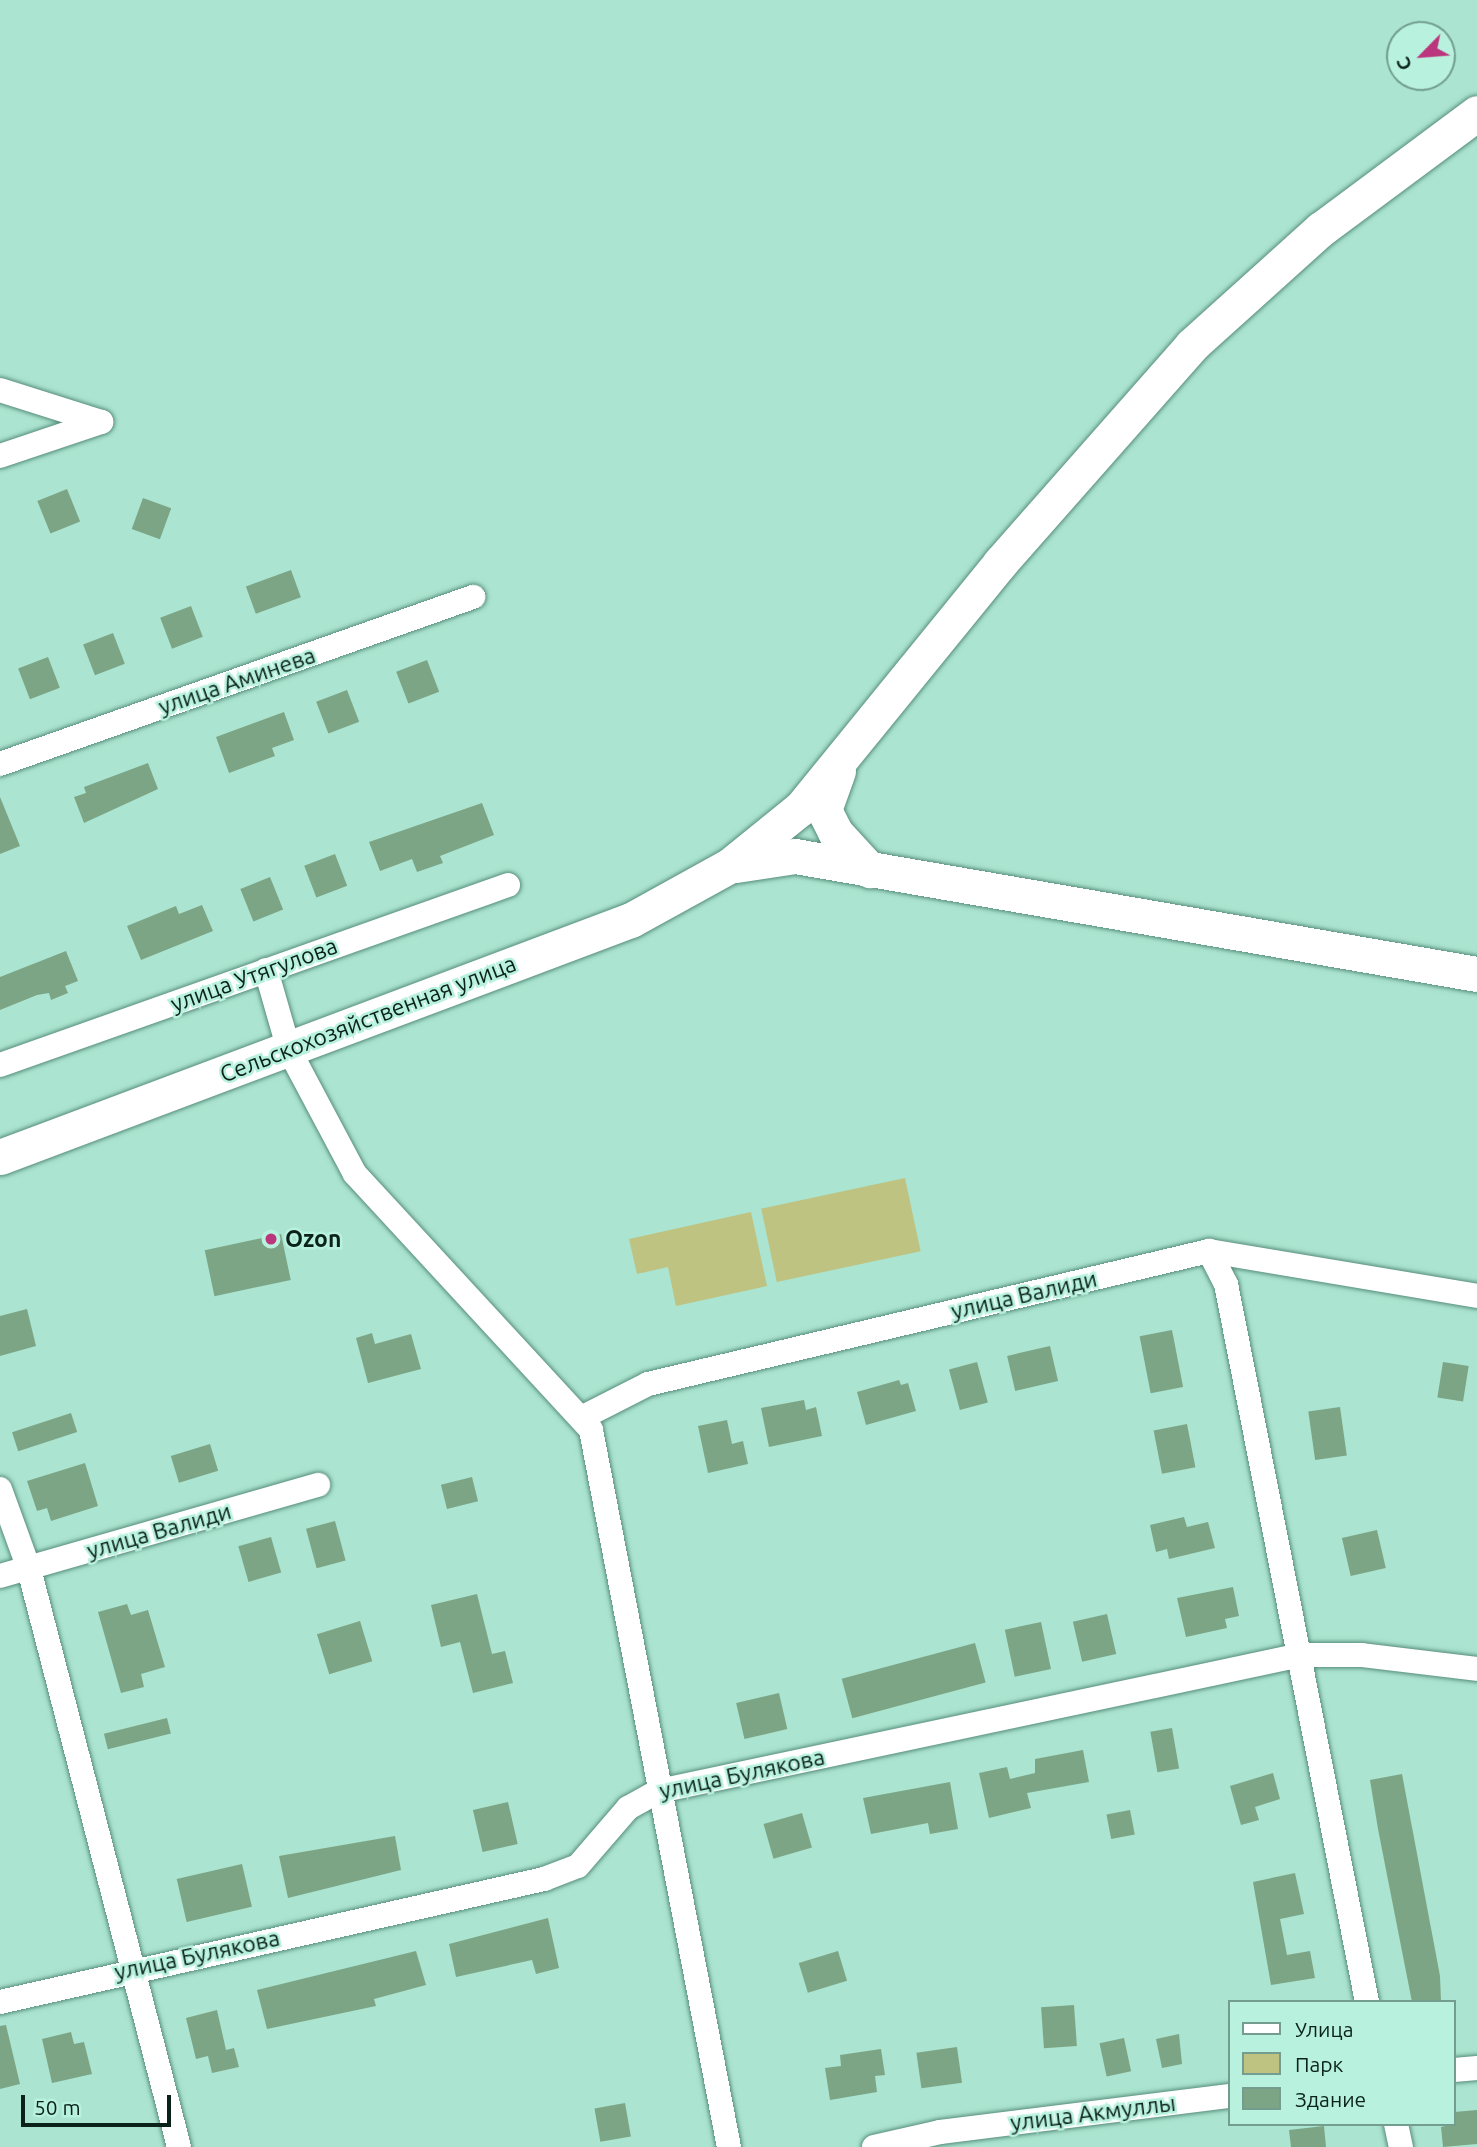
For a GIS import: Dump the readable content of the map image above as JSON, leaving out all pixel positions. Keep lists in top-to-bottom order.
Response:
{
  "streets": {
    "main road": ["Сельскохозяйственная улица"],
    "street": [
      "улица Аминева",
      "улица Утягулова",
      "улица Валиди",
      "улица Булякова",
      "улица Акмуллы"
    ]
  },
  "places": ["Ozon"],
  "legend": ["Улица", "Парк", "Здание"],
  "scale_bar": "50 m",
  "north": "bottom left"
}
